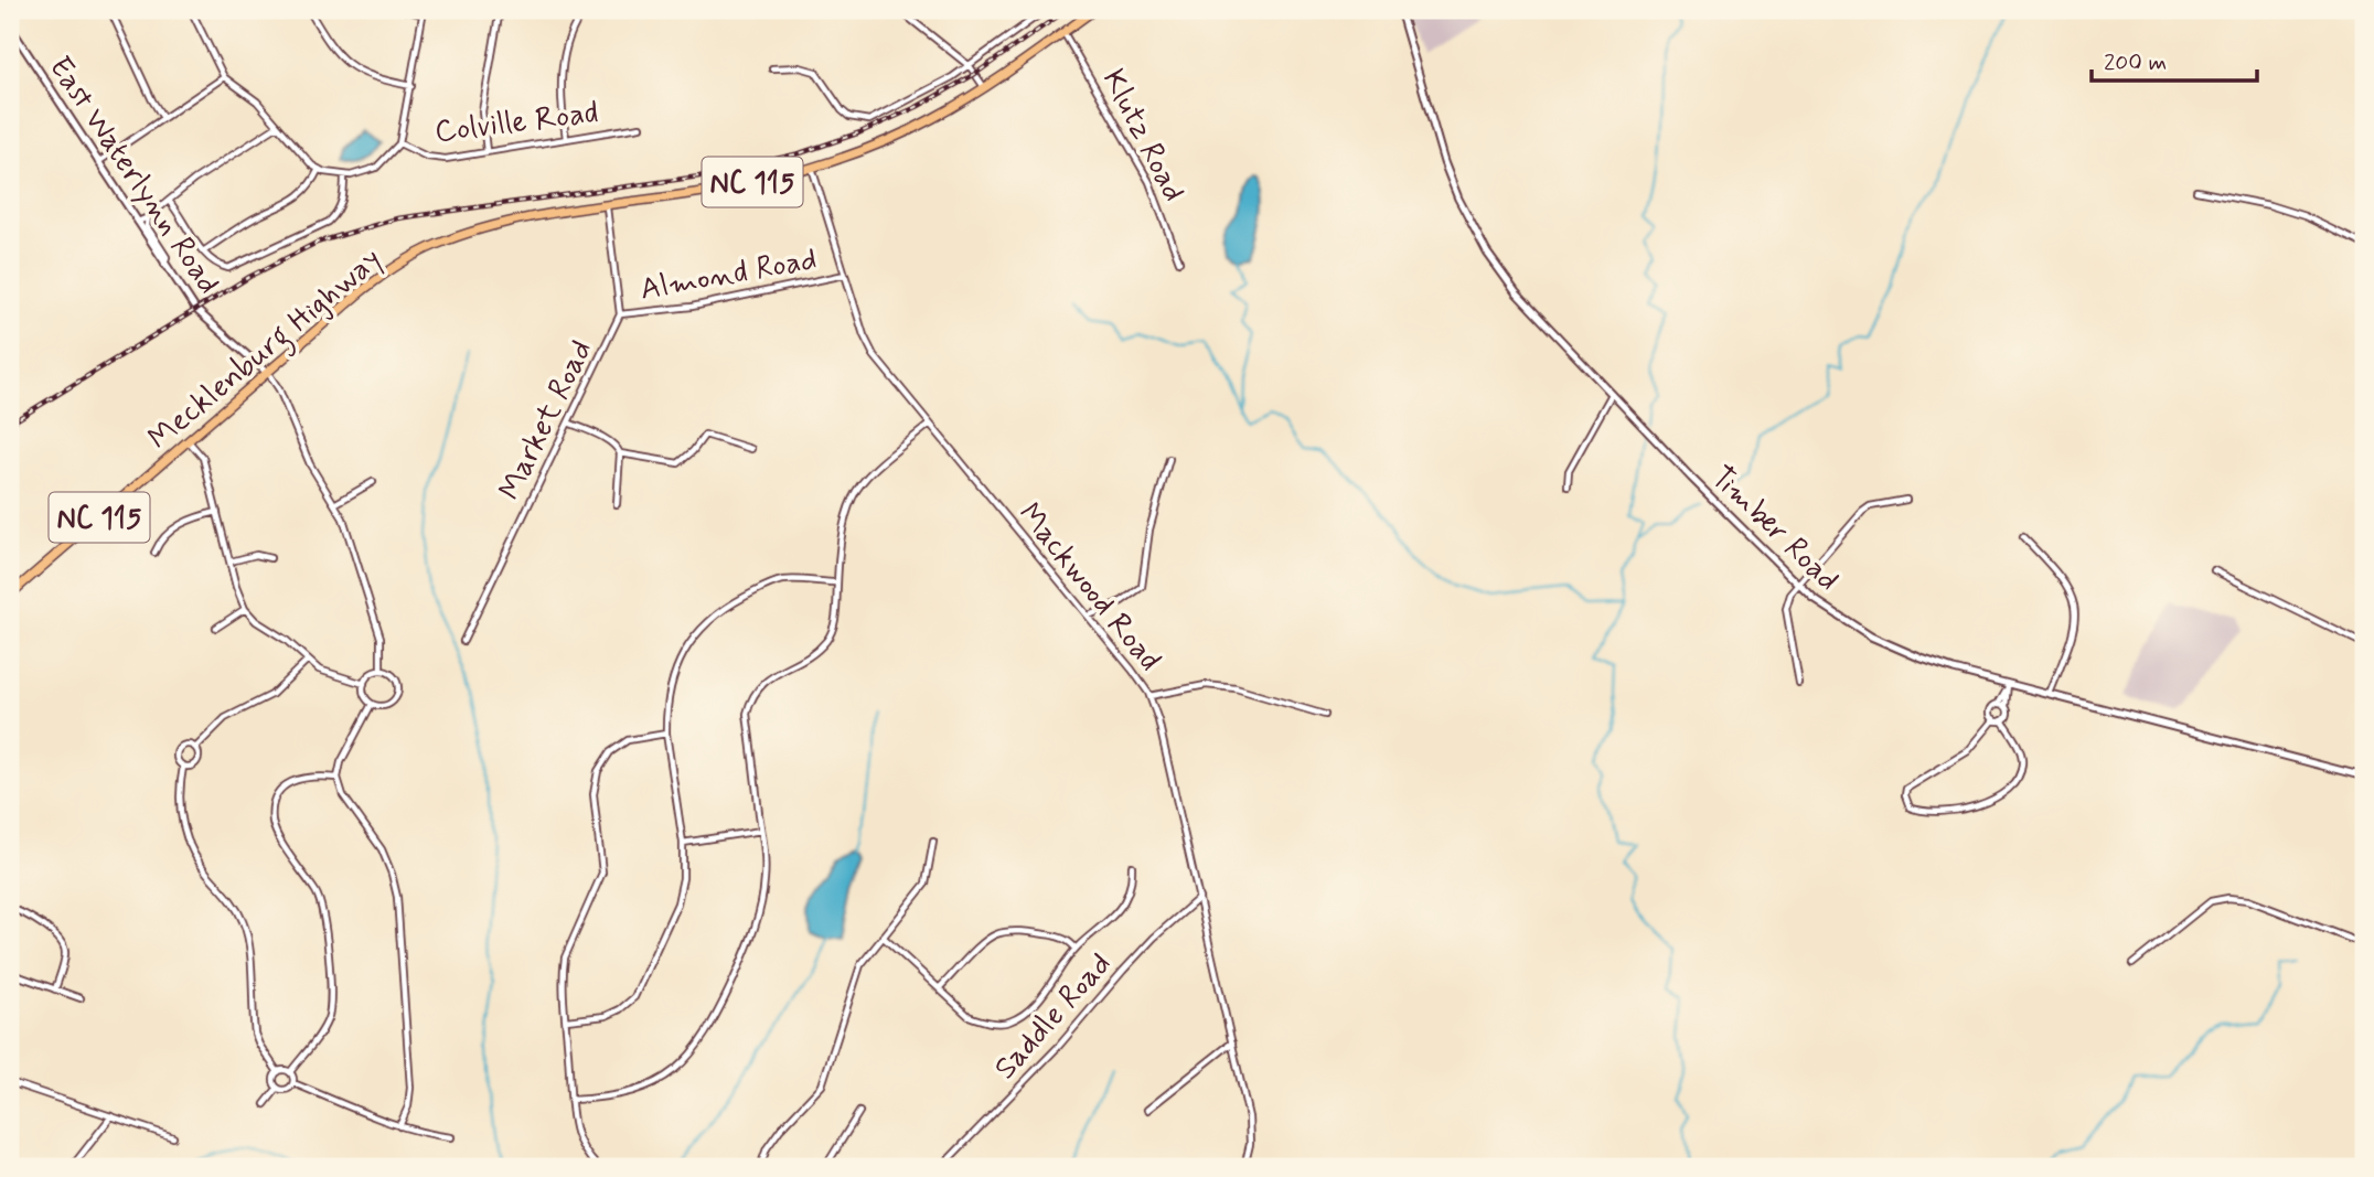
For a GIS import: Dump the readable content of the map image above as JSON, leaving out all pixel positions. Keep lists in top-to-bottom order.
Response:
{
  "streets": {
    "main road": ["NC 115", "Mecklenburg Highway"],
    "street": [
      "Colville Road",
      "Klutz Road",
      "East Waterlynn Road",
      "Almond Road",
      "Market Road",
      "Timber Road",
      "Mackwood Road",
      "Saddle Road"
    ]
  },
  "crossings": [
    ["Klutz Road", "Mecklenburg Highway"],
    ["East Waterlynn Road", "Mecklenburg Highway"],
    ["Almond Road", "Market Road"],
    ["Almond Road", "Mackwood Road"],
    ["Mecklenburg Highway", "Market Road"],
    ["Mecklenburg Highway", "Mackwood Road"],
    ["Mackwood Road", "Saddle Road"]
  ],
  "scale_bar": "200 m"
}
